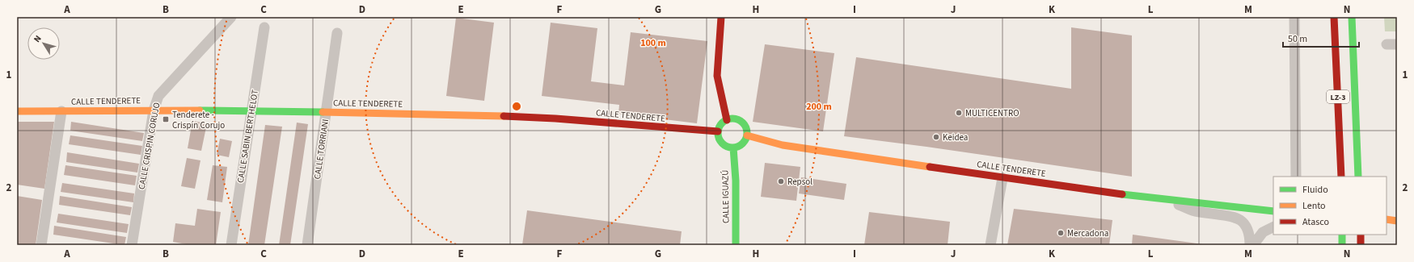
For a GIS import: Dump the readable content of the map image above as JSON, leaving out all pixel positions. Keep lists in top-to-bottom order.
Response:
{
  "streets": {
    "main road": ["LZ-3", "CALLE TENDERETE", "CALLE IGUAZÚ"],
    "street": ["CALLE SABIN BERTHELOT", "CALLE CRISPIN CORUJO", "CALLE TORRIANI"]
  },
  "crossings": [
    ["CALLE TENDERETE", "CALLE SABIN BERTHELOT"],
    ["CALLE TENDERETE", "CALLE CRISPIN CORUJO"],
    ["CALLE TENDERETE", "CALLE TORRIANI"],
    ["CALLE TENDERETE", "CALLE IGUAZÚ"]
  ],
  "places": {
    "other": [
      "MULTICENTRO",
      "Keidea",
      "Repsol",
      "Mercadona"
    ],
    "transit": ["Tenderete - Crispín Corujo"]
  },
  "legend": ["Fluido", "Lento", "Atasco"],
  "scale_bar": "50 m",
  "north": "top left",
  "grid": {
    "columns": [
      "A",
      "B",
      "C",
      "D",
      "E",
      "F",
      "G",
      "H",
      "I",
      "J",
      "K",
      "L",
      "M",
      "N"
    ],
    "rows": ["1", "2"]
  },
  "rings": ["100 m", "200 m"]
}
